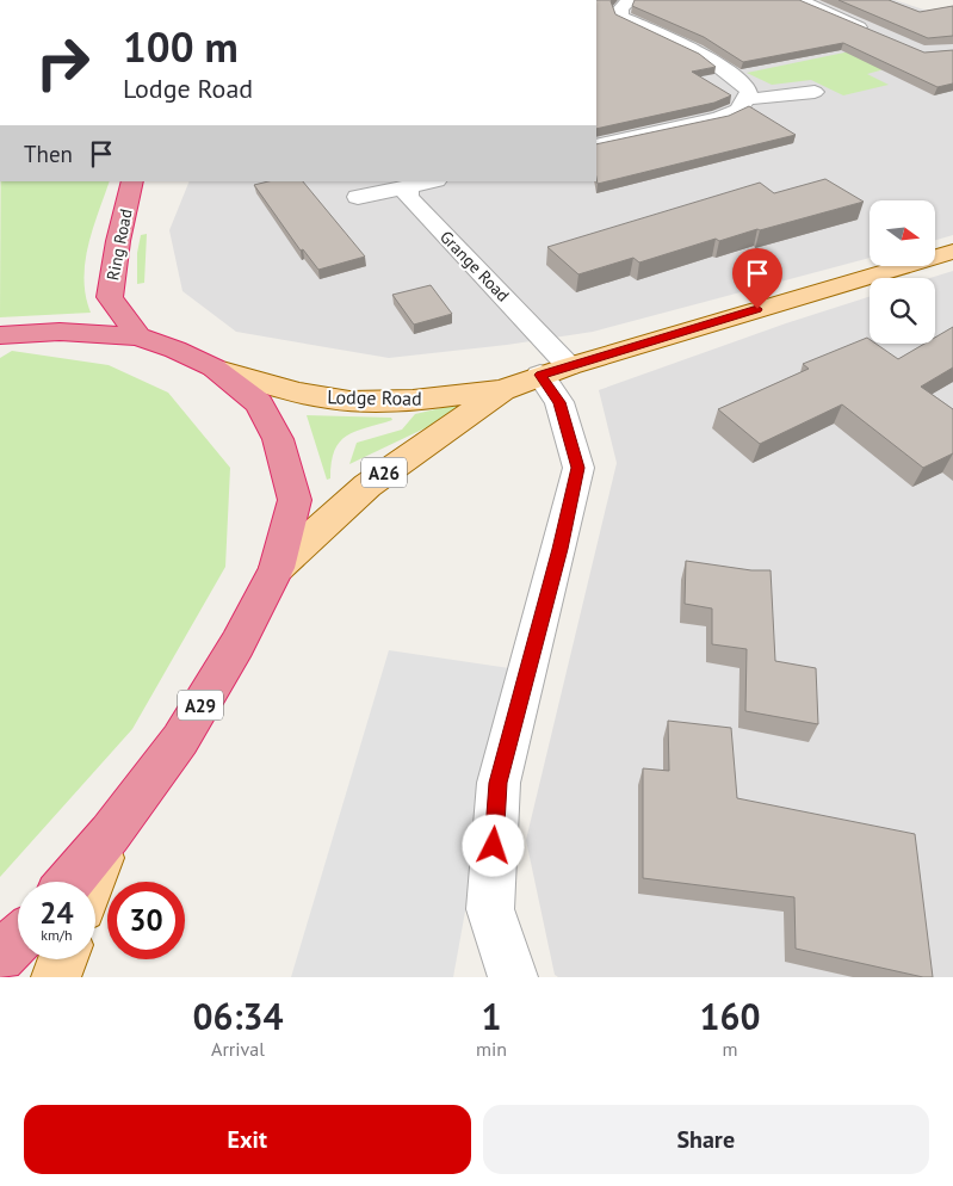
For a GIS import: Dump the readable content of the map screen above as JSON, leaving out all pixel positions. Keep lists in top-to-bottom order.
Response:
{
  "streets": {
    "highway": ["Ring Road", "A29"],
    "main road": ["Lodge Road", "A26"],
    "street": ["Grange Road"]
  },
  "crossings": [
    ["Ring Road", "A29"],
    ["Grange Road", "Lodge Road"],
    ["Lodge Road", "A29"]
  ],
  "north": "right",
  "page": {
    "turn": ["100 m", "Lodge Road"],
    "then": "Then",
    "speed": "24 km/h",
    "limit": "30",
    "eta": [
      "06:34",
      "Arrival",
      "1",
      "min",
      "160",
      "m"
    ],
    "buttons": ["Exit", "Share"]
  }
}
